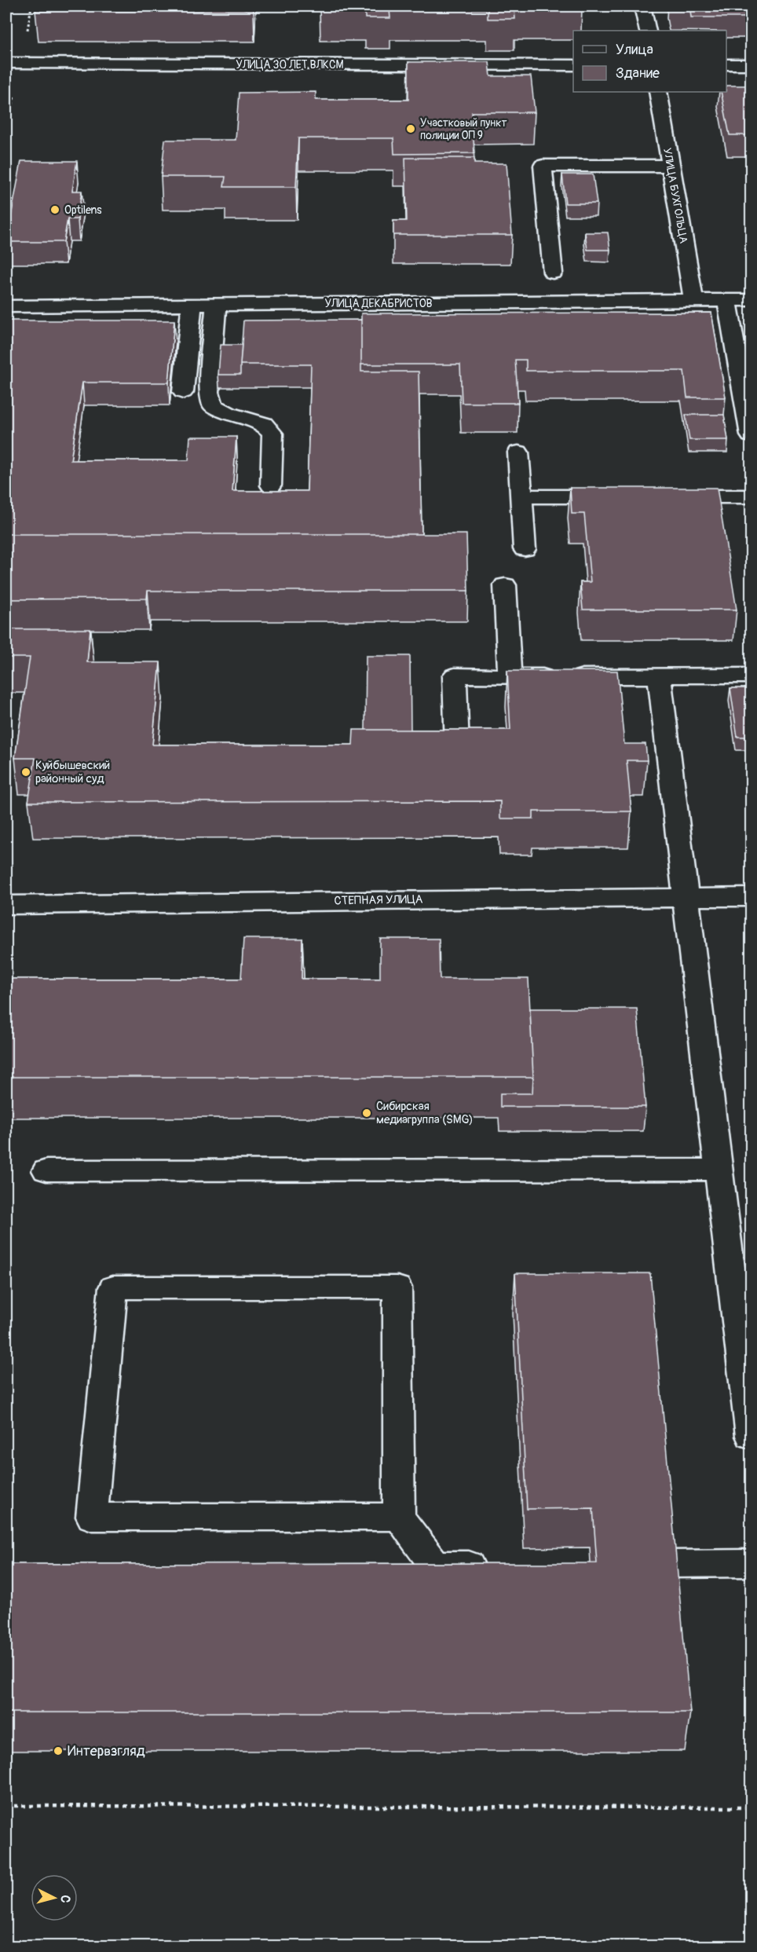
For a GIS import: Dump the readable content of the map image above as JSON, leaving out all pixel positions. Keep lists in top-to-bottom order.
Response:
{
  "streets": {
    "street": [
      "УЛИЦА 30 ЛЕТ ВЛКСМ",
      "УЛИЦА БУХГОЛЬЦА",
      "УЛИЦА ДЕКАБРИСТОВ",
      "СТЕПНАЯ УЛИЦА"
    ]
  },
  "crossings": [
    ["УЛИЦА БУХГОЛЬЦА", "УЛИЦА ДЕКАБРИСТОВ"]
  ],
  "places": [
    "Участковый пункт полиции ОП 9",
    "Optilens",
    "Куйбышевский районный суд",
    "Сибирская медиагруппа (SMG)",
    "Интервзгляд"
  ],
  "legend": ["Улица", "Здание"],
  "north": "right"
}
